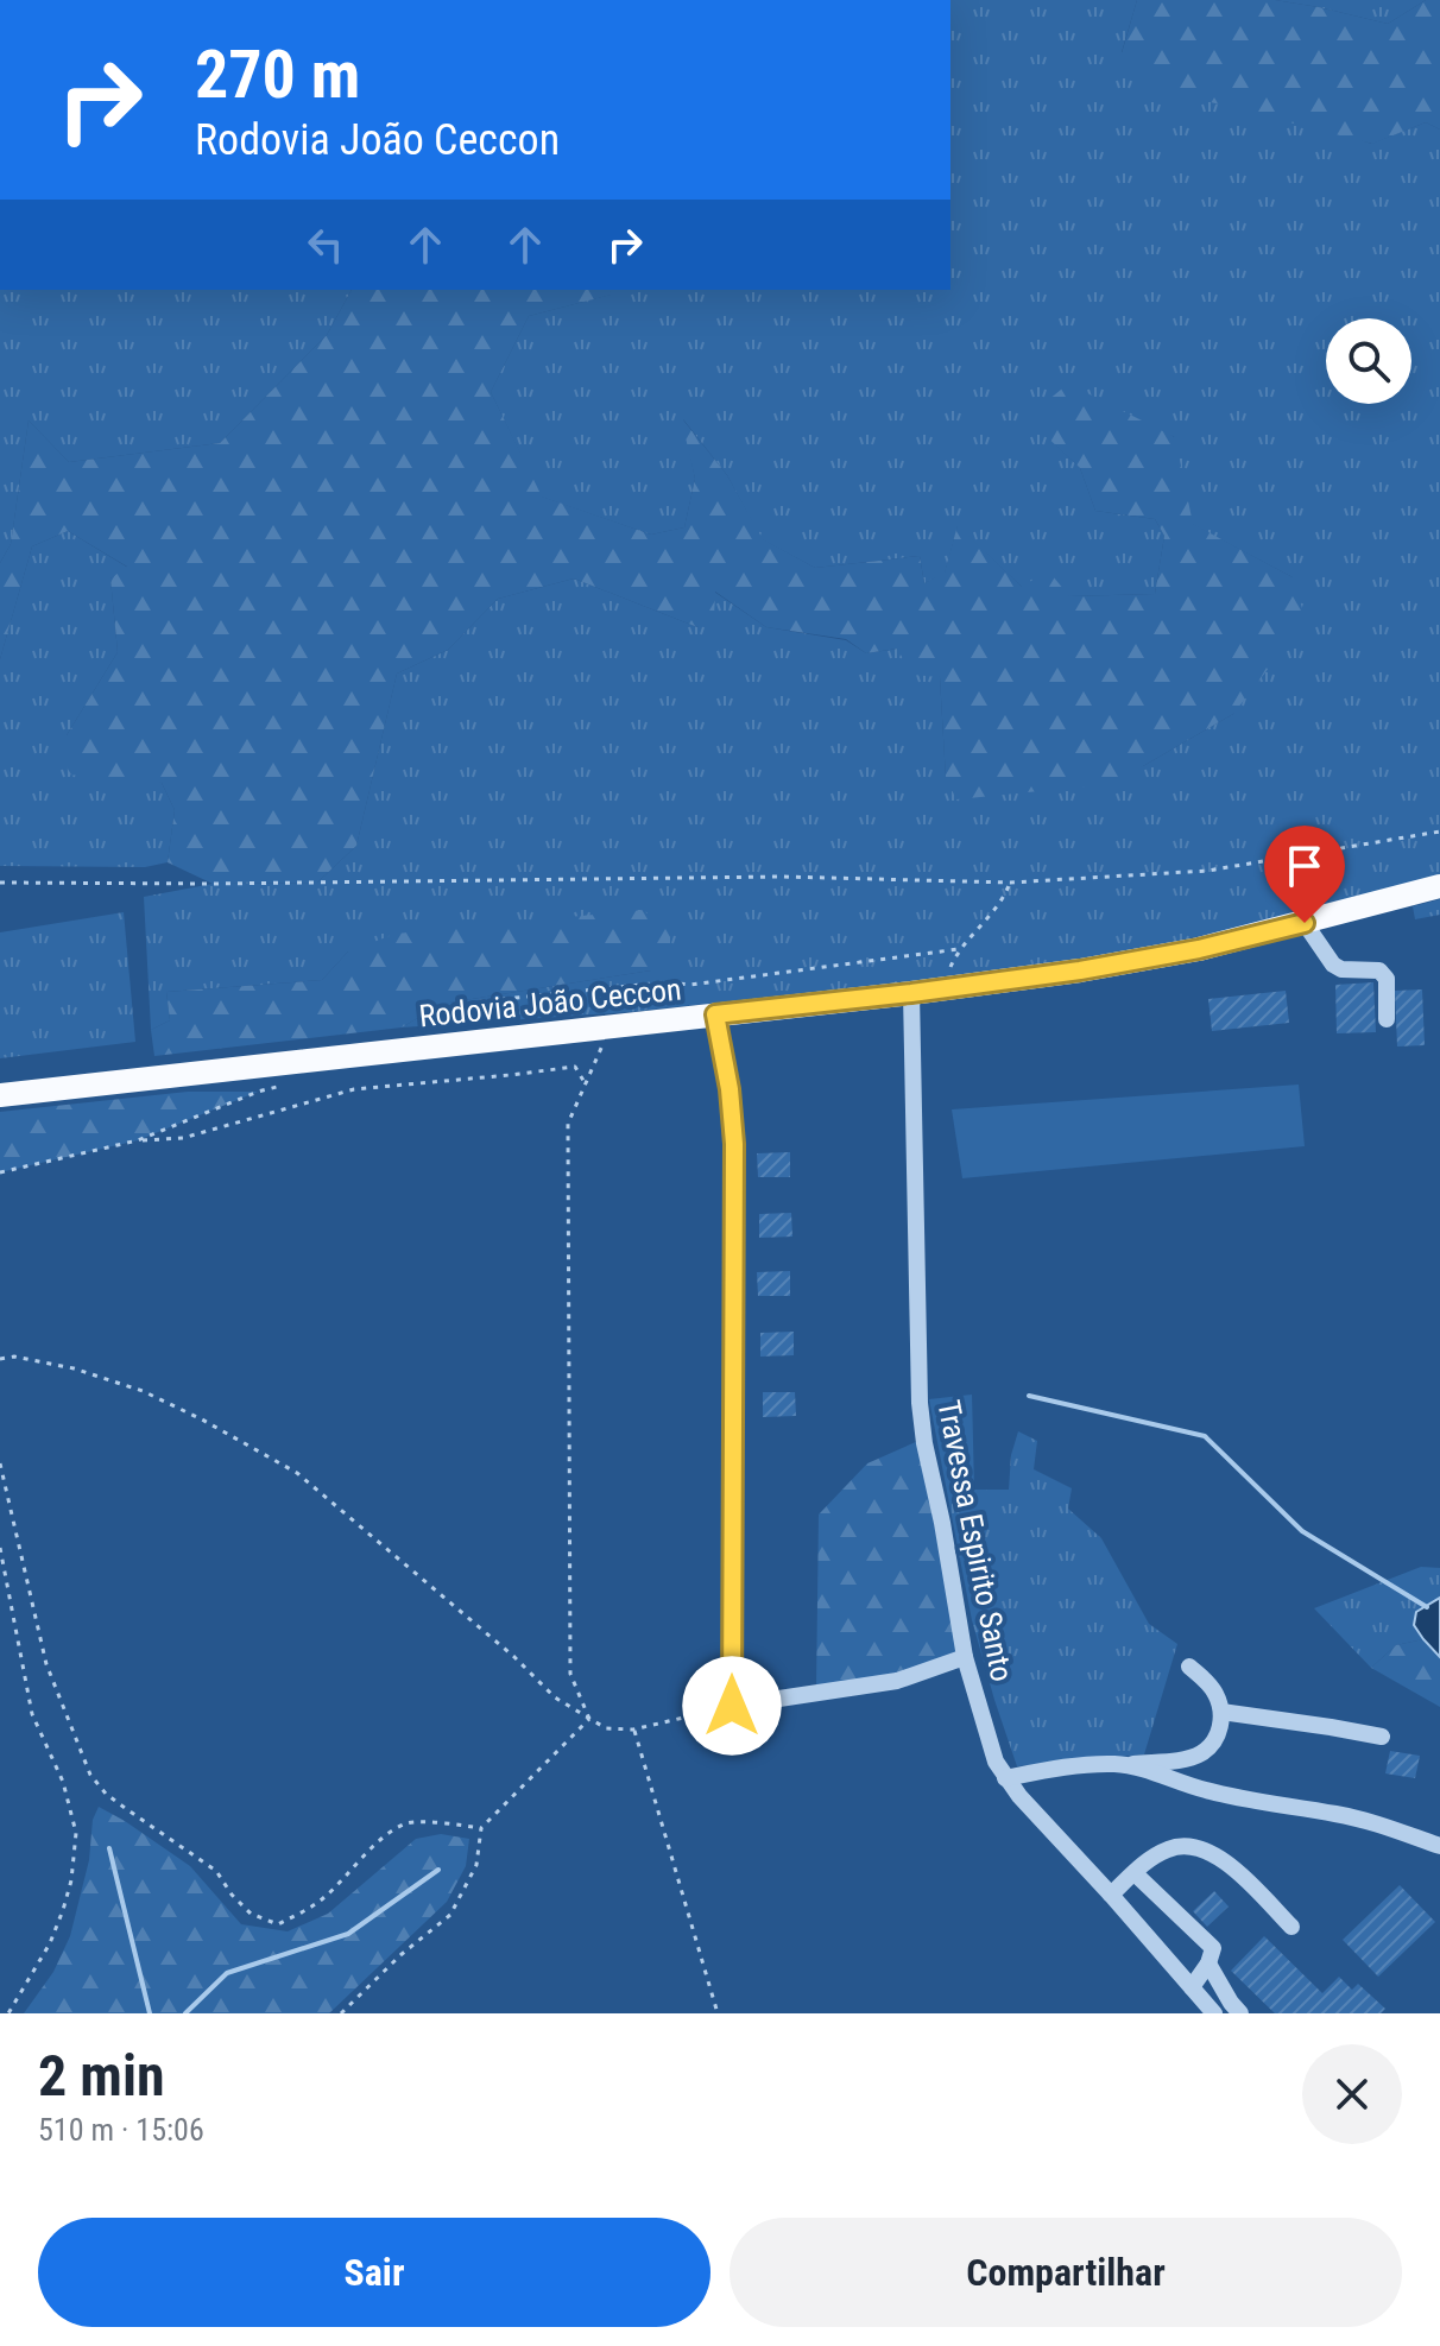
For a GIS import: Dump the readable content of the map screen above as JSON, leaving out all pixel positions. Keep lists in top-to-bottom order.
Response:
{
  "streets": {
    "main road": ["Rodovia João Ceccon"],
    "street": ["Travessa Espirito Santo"]
  },
  "crossings": [
    ["Rodovia João Ceccon", "Travessa Espirito Santo"]
  ],
  "page": {
    "turn": ["270 m", "Rodovia João Ceccon"],
    "heading": ["2 min", "510 m · 15:06"],
    "buttons": ["Sair", "Compartilhar"]
  }
}
